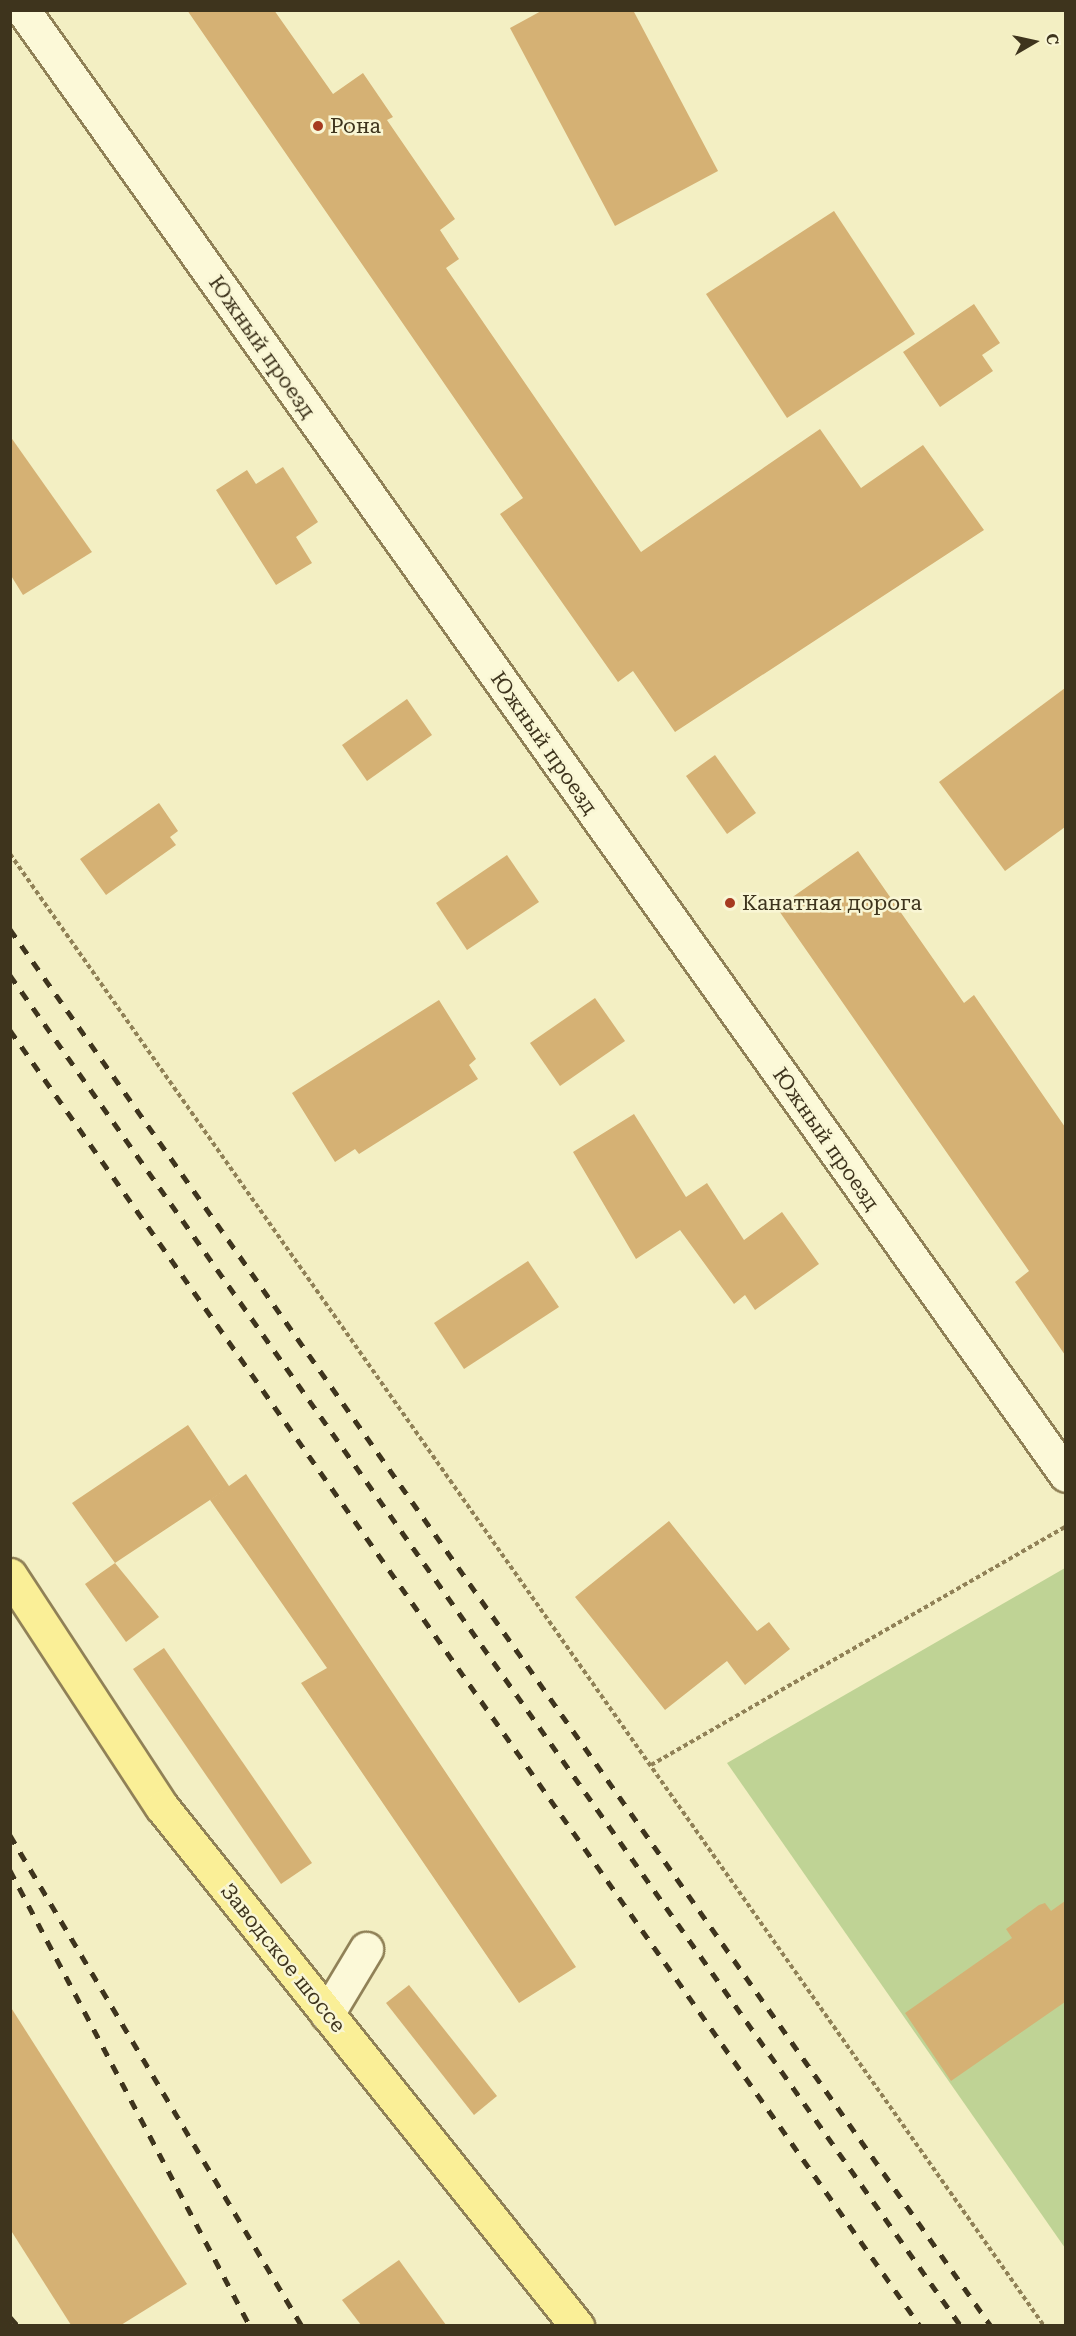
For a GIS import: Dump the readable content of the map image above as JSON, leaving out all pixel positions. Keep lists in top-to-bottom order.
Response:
{
  "streets": {
    "main road": ["Заводское шоссе"],
    "street": ["Южный проезд"]
  },
  "places": ["Рона", "Канатная дорога"],
  "north": "right"
}
